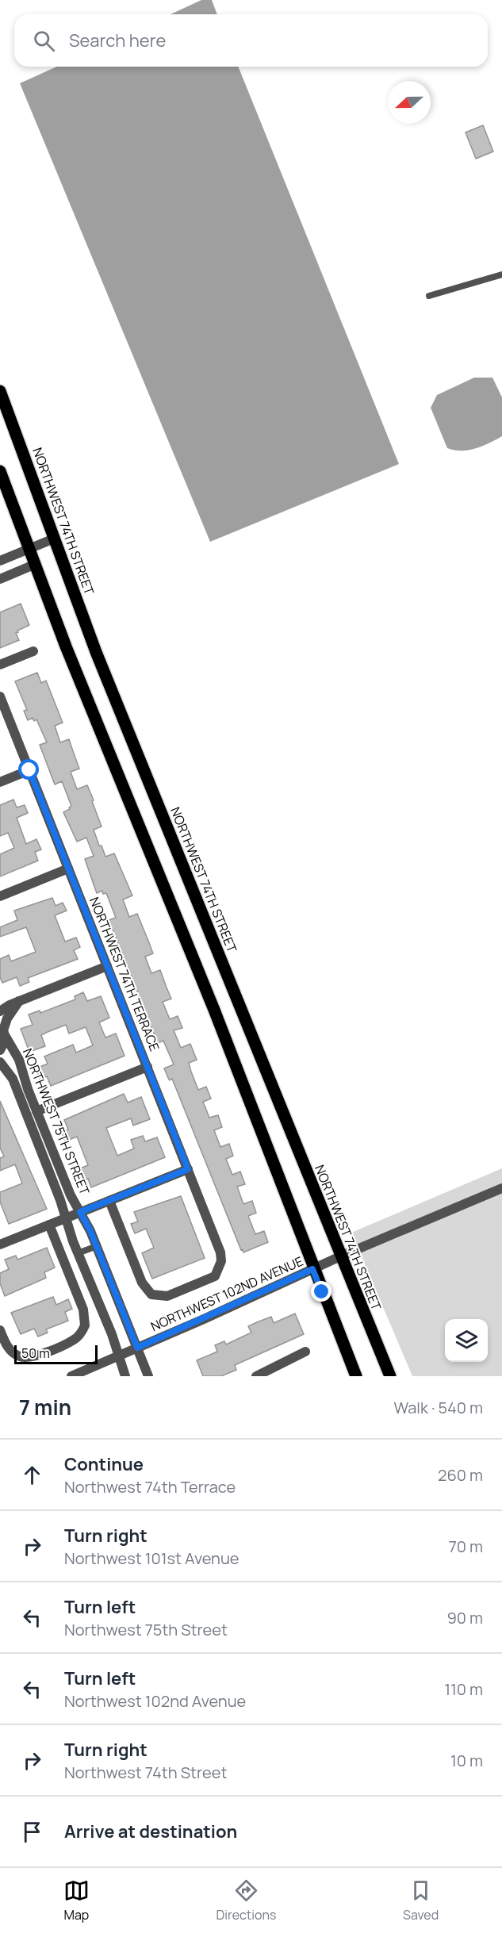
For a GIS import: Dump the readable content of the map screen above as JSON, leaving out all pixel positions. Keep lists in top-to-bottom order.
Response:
{
  "streets": {
    "main road": ["NORTHWEST 74TH STREET"],
    "street": ["NORTHWEST 74TH TERRACE", "NORTHWEST 75TH STREET", "NORTHWEST 102ND AVENUE"]
  },
  "crossings": [
    ["NORTHWEST 74TH STREET", "NORTHWEST 102ND AVENUE"],
    ["NORTHWEST 75TH STREET", "NORTHWEST 102ND AVENUE"]
  ],
  "scale_bar": "50 m",
  "north": "left",
  "page": {
    "search": "Search here",
    "scale": "50 m",
    "heading": ["7 min", "Walk · 540 m"],
    "list": [
      ["Continue", "Northwest 74th Terrace", "260 m"],
      ["Turn right", "Northwest 101st Avenue", "70 m"],
      ["Turn left", "Northwest 75th Street", "90 m"],
      ["Turn left", "Northwest 102nd Avenue", "110 m"],
      ["Turn right", "Northwest 74th Street", "10 m"],
      "Arrive at destination"
    ],
    "nav": ["Map", "Directions", "Saved"]
  }
}
